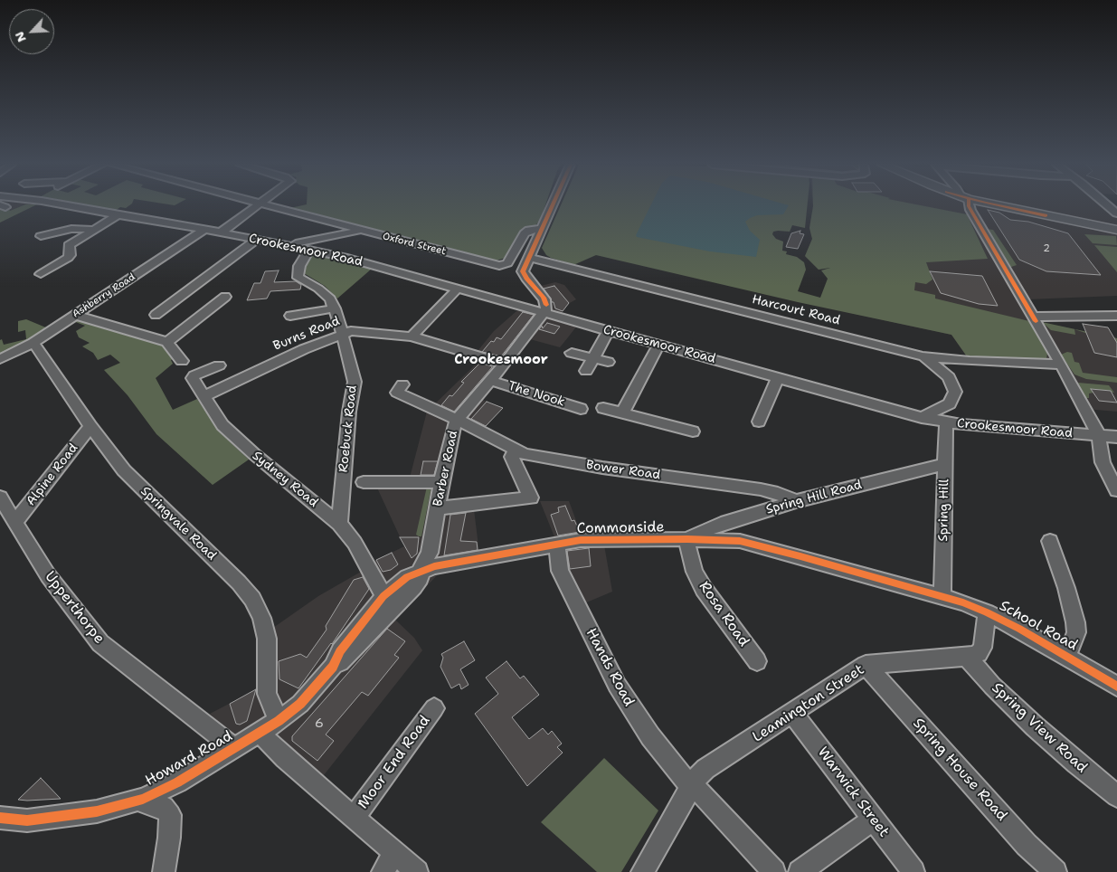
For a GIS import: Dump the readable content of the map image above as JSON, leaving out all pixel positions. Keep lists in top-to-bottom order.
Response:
{
  "streets": {
    "street": [
      "Oxford Street",
      "Crookesmoor Road",
      "Ashberry Road",
      "Harcourt Road",
      "Burns Road",
      "The Nook",
      "Roebuck Road",
      "Barber Road",
      "Bower Road",
      "Alpine Road",
      "Sydney Road",
      "Spring Hill Road",
      "Spring Hill",
      "Springvale Road",
      "Commonside",
      "Upperthorpe",
      "Rosa Road",
      "School Road",
      "Hands Road",
      "Leamington Street",
      "Spring View Road",
      "Howard Road",
      "Moor End Road",
      "Spring House Road",
      "Warwick Street"
    ]
  },
  "crossings": [
    ["Crookesmoor Road", "Ashberry Road"],
    ["Crookesmoor Road", "Roebuck Road"],
    ["Crookesmoor Road", "Barber Road"],
    ["Crookesmoor Road", "Spring Hill"],
    ["Ashberry Road", "Springvale Road"],
    ["Burns Road", "Roebuck Road"],
    ["Burns Road", "Barber Road"],
    ["Burns Road", "Sydney Road"],
    ["The Nook", "Barber Road"],
    ["Roebuck Road", "Sydney Road"],
    ["Barber Road", "Bower Road"],
    ["Barber Road", "Commonside"],
    ["Bower Road", "Spring Hill Road"],
    ["Alpine Road", "Springvale Road"],
    ["Alpine Road", "Upperthorpe"],
    ["Spring Hill Road", "Spring Hill"],
    ["Spring Hill Road", "Commonside"],
    ["Spring Hill Road", "Rosa Road"],
    ["Spring Hill", "Commonside"],
    ["Spring Hill", "School Road"],
    ["Springvale Road", "Howard Road"],
    ["Commonside", "Rosa Road"],
    ["Commonside", "School Road"],
    ["Commonside", "Hands Road"],
    ["Upperthorpe", "Howard Road"],
    ["School Road", "Leamington Street"],
    ["Hands Road", "Leamington Street"],
    ["Leamington Street", "Spring View Road"],
    ["Leamington Street", "Spring House Road"],
    ["Leamington Street", "Warwick Street"]
  ],
  "districts": ["Crookesmoor"],
  "house_numbers": ["2", "6"],
  "north": "bottom left"
}
